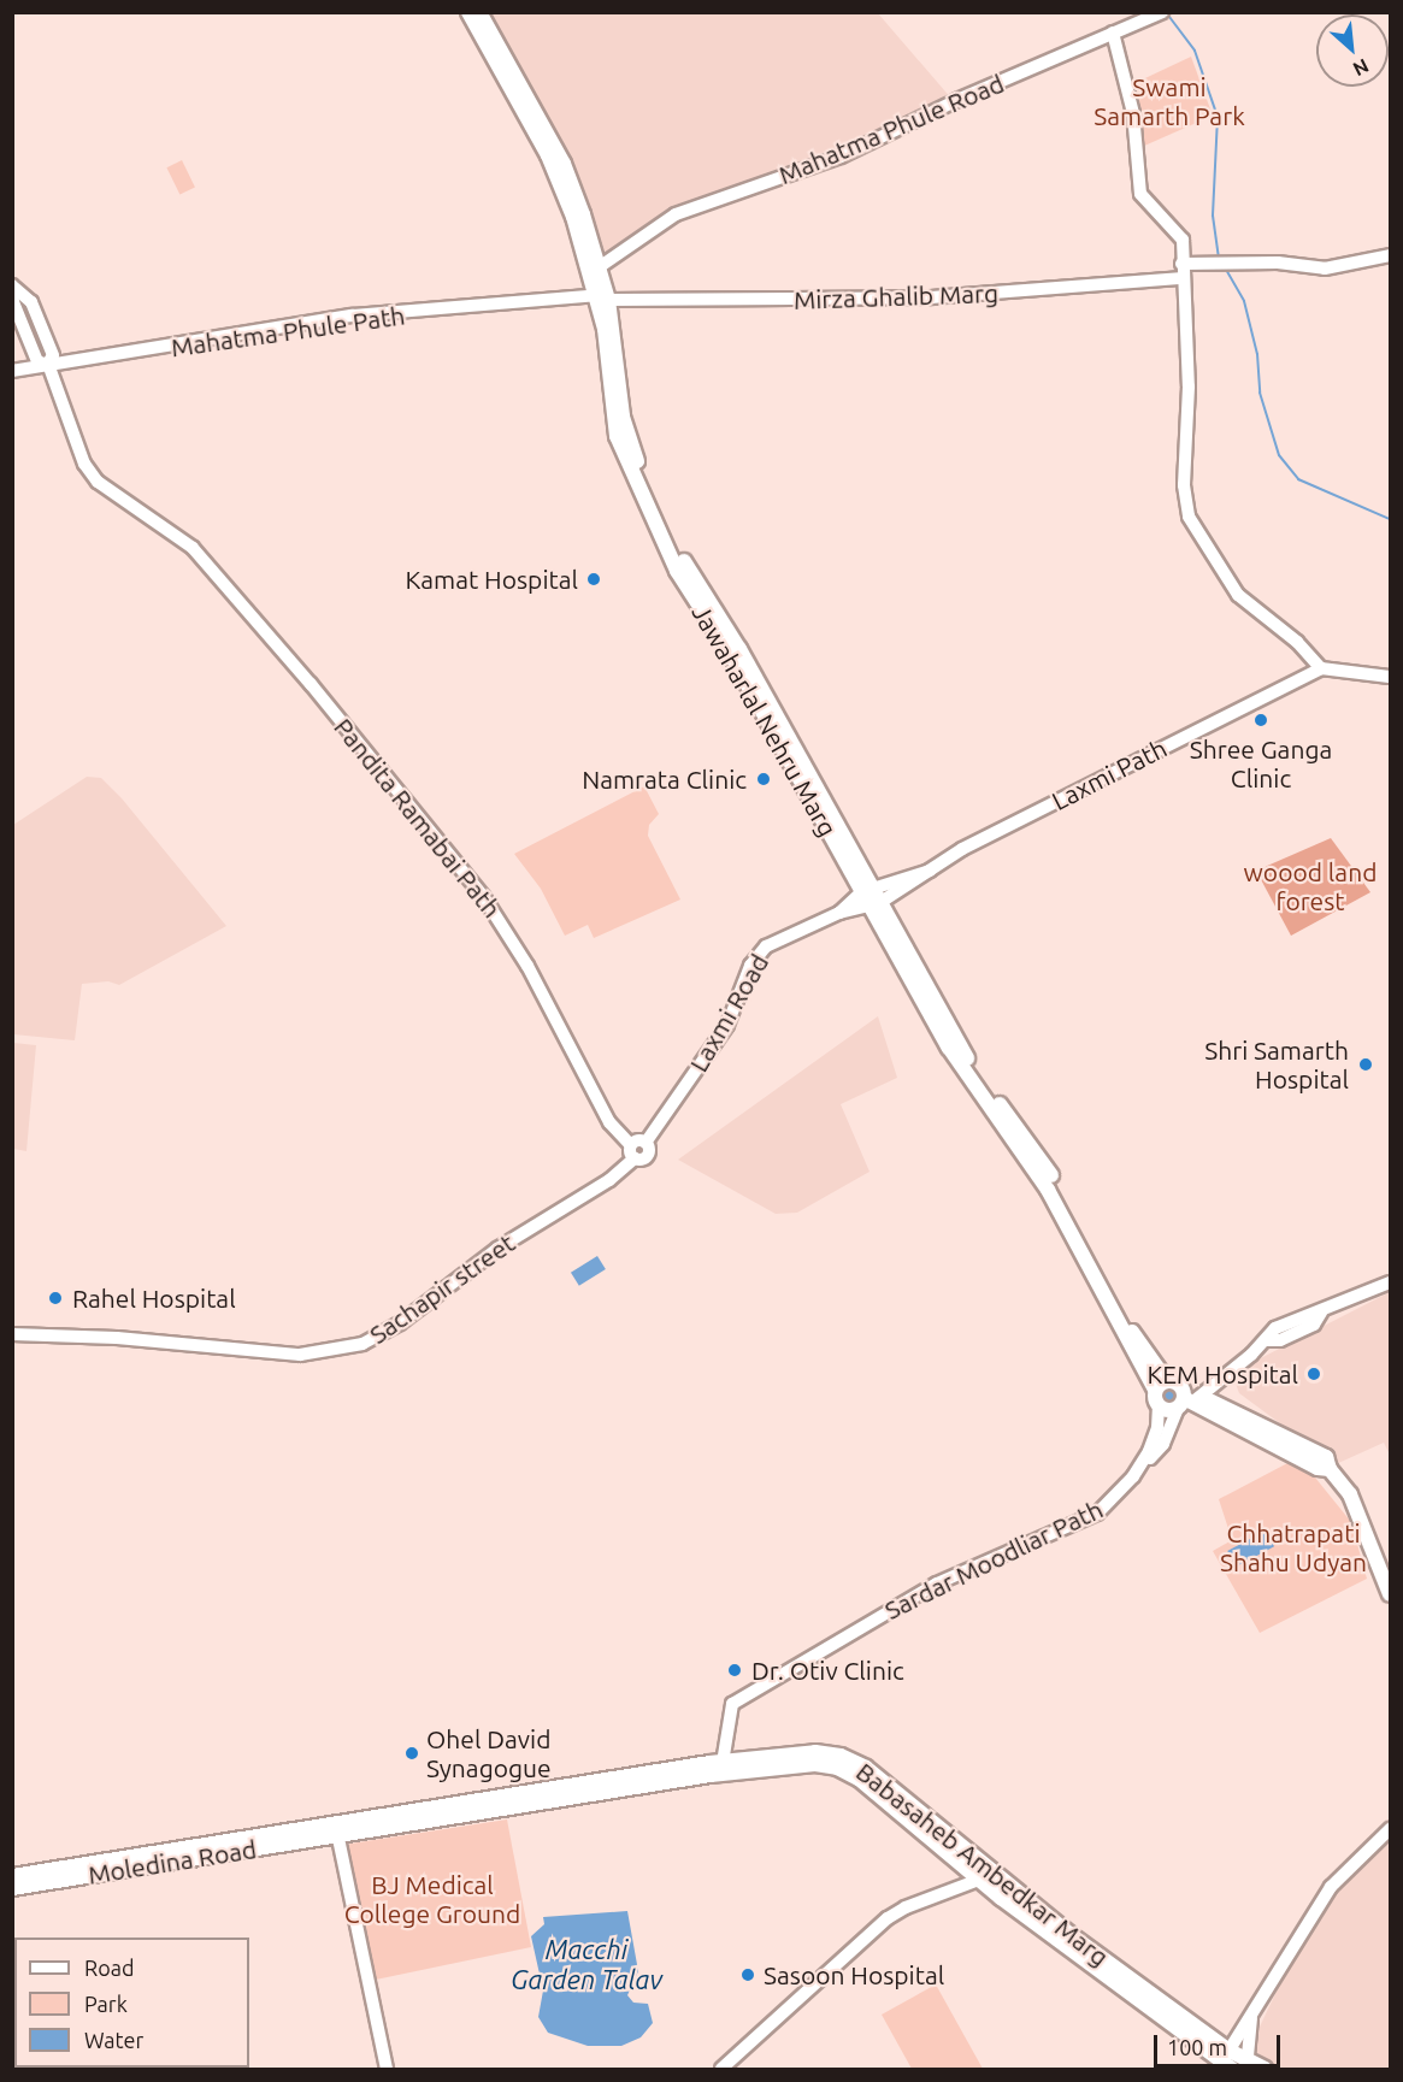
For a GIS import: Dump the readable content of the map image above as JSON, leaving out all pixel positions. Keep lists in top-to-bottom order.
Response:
{
  "streets": {
    "main road": ["Jawaharlal Nehru Marg", "Moledina Road", "Babasaheb Ambedkar Marg"],
    "street": [
      "Mahatma Phule Road",
      "Mirza Ghalib Marg",
      "Mahatma Phule Path",
      "Laxmi Path",
      "Pandita Ramabai Path",
      "Laxmi Road",
      "Sachapir street",
      "Sardar Moodliar Path"
    ]
  },
  "crossings": [
    ["Mahatma Phule Road", "Jawaharlal Nehru Marg"],
    ["Mirza Ghalib Marg", "Mahatma Phule Path"],
    ["Mirza Ghalib Marg", "Jawaharlal Nehru Marg"],
    ["Mahatma Phule Path", "Jawaharlal Nehru Marg"],
    ["Mahatma Phule Path", "Pandita Ramabai Path"],
    ["Jawaharlal Nehru Marg", "Laxmi Path"],
    ["Jawaharlal Nehru Marg", "Laxmi Road"],
    ["Laxmi Path", "Laxmi Road"],
    ["Pandita Ramabai Path", "Laxmi Road"],
    ["Pandita Ramabai Path", "Sachapir street"],
    ["Laxmi Road", "Sachapir street"],
    ["Sardar Moodliar Path", "Babasaheb Ambedkar Marg"],
    ["Moledina Road", "Babasaheb Ambedkar Marg"]
  ],
  "water": ["Macchi Garden Talav"],
  "parks": [
    "Swami Samarth Park",
    "woood land forest",
    "Chhatrapati Shahu Udyan",
    "BJ Medical College Ground"
  ],
  "places": [
    "Kamat Hospital",
    "Shree Ganga Clinic",
    "Namrata Clinic",
    "Shri Samarth Hospital",
    "Rahel Hospital",
    "KEM Hospital",
    "Dr. Otiv Clinic",
    "Ohel David Synagogue",
    "Sasoon Hospital"
  ],
  "legend": ["Road", "Park", "Water"],
  "scale_bar": "100 m",
  "north": "bottom right"
}
